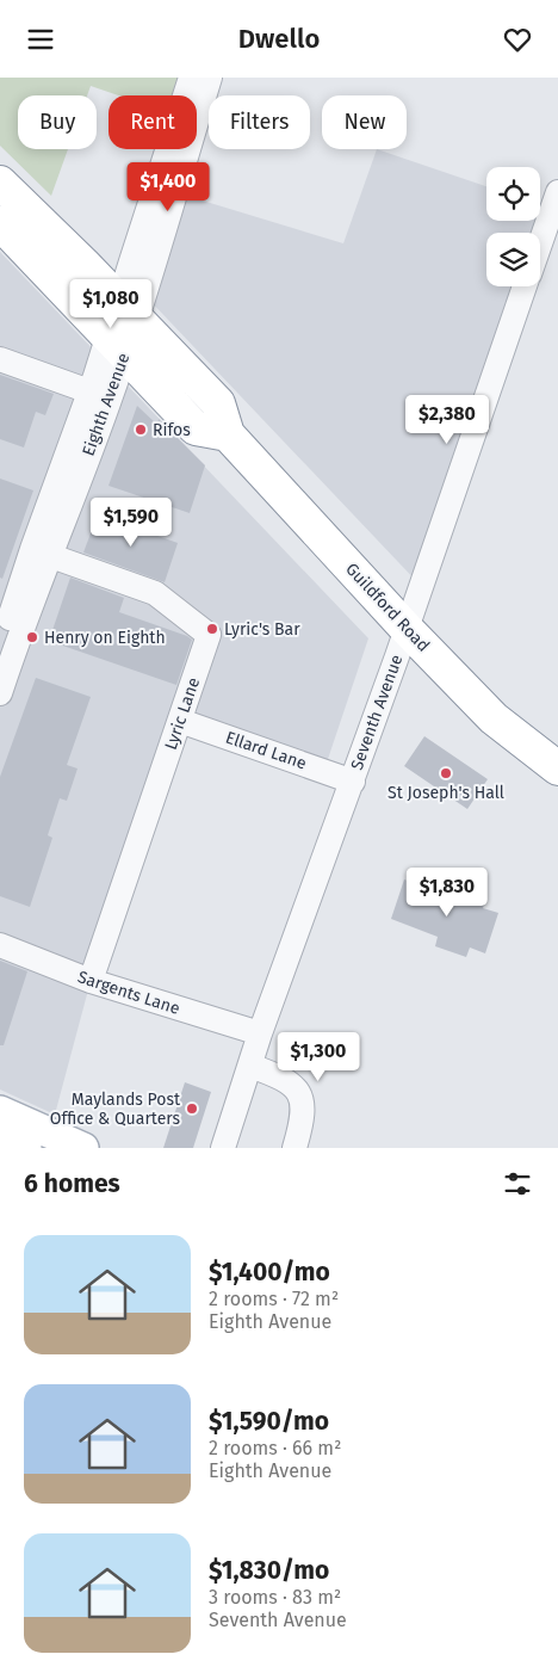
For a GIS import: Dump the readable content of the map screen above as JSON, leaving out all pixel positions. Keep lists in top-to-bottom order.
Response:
{
  "streets": {
    "highway": ["Guildford Road"],
    "street": [
      "Eighth Avenue",
      "Seventh Avenue",
      "Lyric Lane",
      "Ellard Lane",
      "Sargents Lane"
    ]
  },
  "crossings": [
    ["Eighth Avenue", "Guildford Road"],
    ["Eighth Avenue", "Lyric Lane"],
    ["Guildford Road", "Seventh Avenue"],
    ["Seventh Avenue", "Ellard Lane"],
    ["Seventh Avenue", "Sargents Lane"],
    ["Lyric Lane", "Ellard Lane"],
    ["Lyric Lane", "Sargents Lane"]
  ],
  "places": [
    "Rifos",
    "Lyric's Bar",
    "Henry on Eighth",
    "St Joseph's Hall",
    "Maylands Post Office & Quarters"
  ],
  "page": {
    "header": "Dwello",
    "chip": [
      "Buy",
      "Rent",
      "Filters",
      "New"
    ],
    "price": [
      "$1,400",
      "$1,080",
      "$2,380",
      "$1,590",
      "$1,830",
      "$1,300"
    ],
    "heading": "6 homes",
    "list": [
      {
        "name": "$1,400/mo",
        "note": "2 rooms · 72 m² · Eighth Avenue"
      },
      {
        "name": "$1,590/mo",
        "note": "2 rooms · 66 m² · Eighth Avenue"
      },
      {
        "name": "$1,830/mo",
        "note": "3 rooms · 83 m² · Seventh Avenue"
      }
    ]
  }
}
